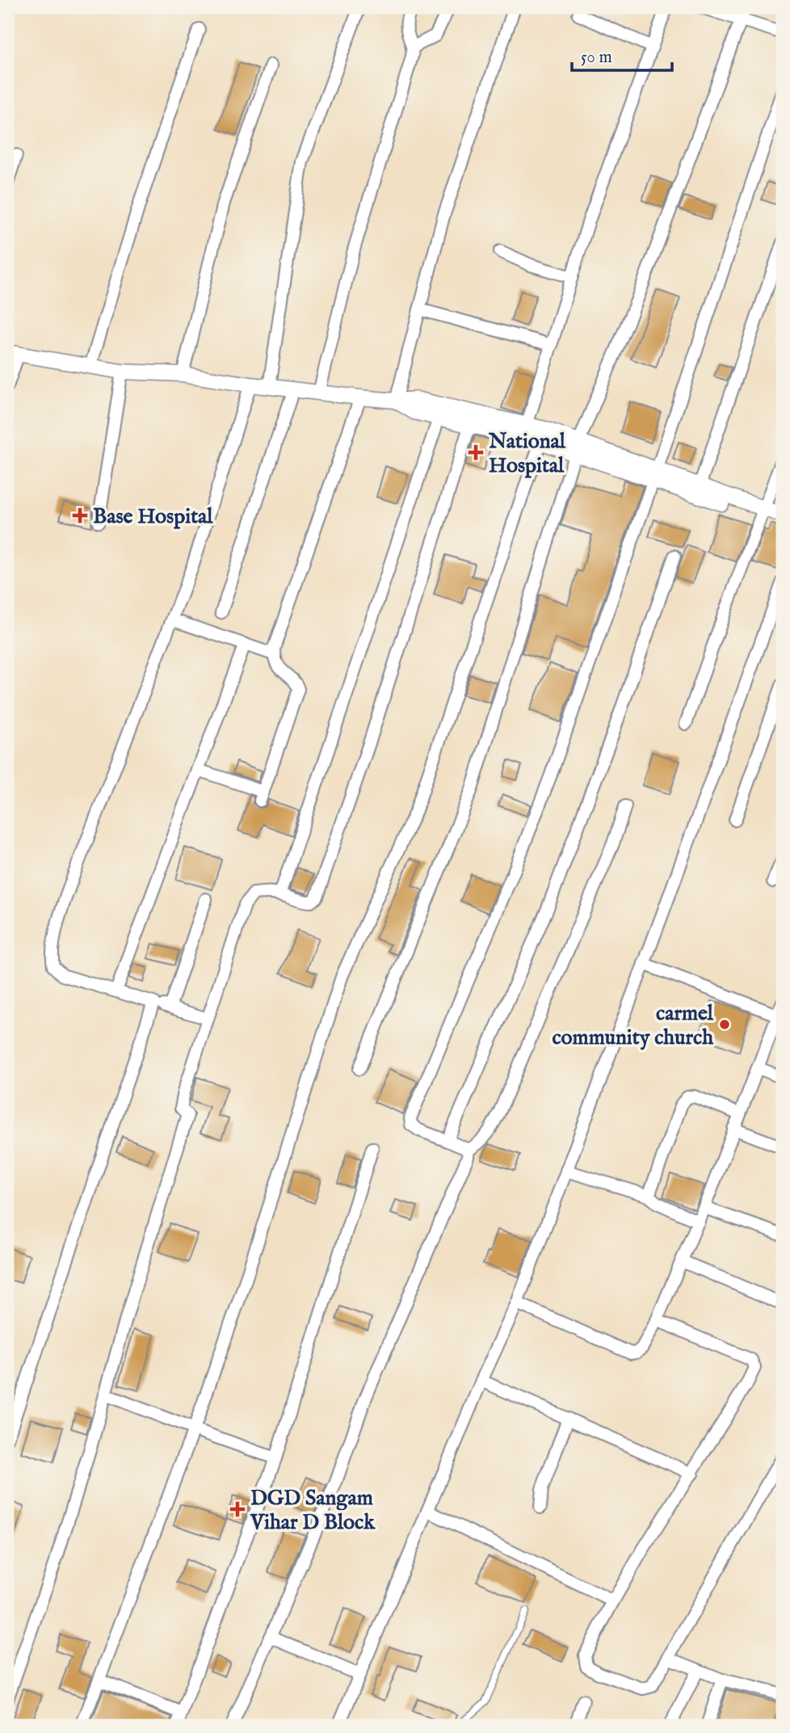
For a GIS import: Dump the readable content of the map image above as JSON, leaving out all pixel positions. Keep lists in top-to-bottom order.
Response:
{
  "places": {
    "health": ["National Hospital", "Base Hospital", "DGD Sangam Vihar D Block"],
    "other": ["carmel community church"]
  },
  "scale_bar": "50 m"
}
